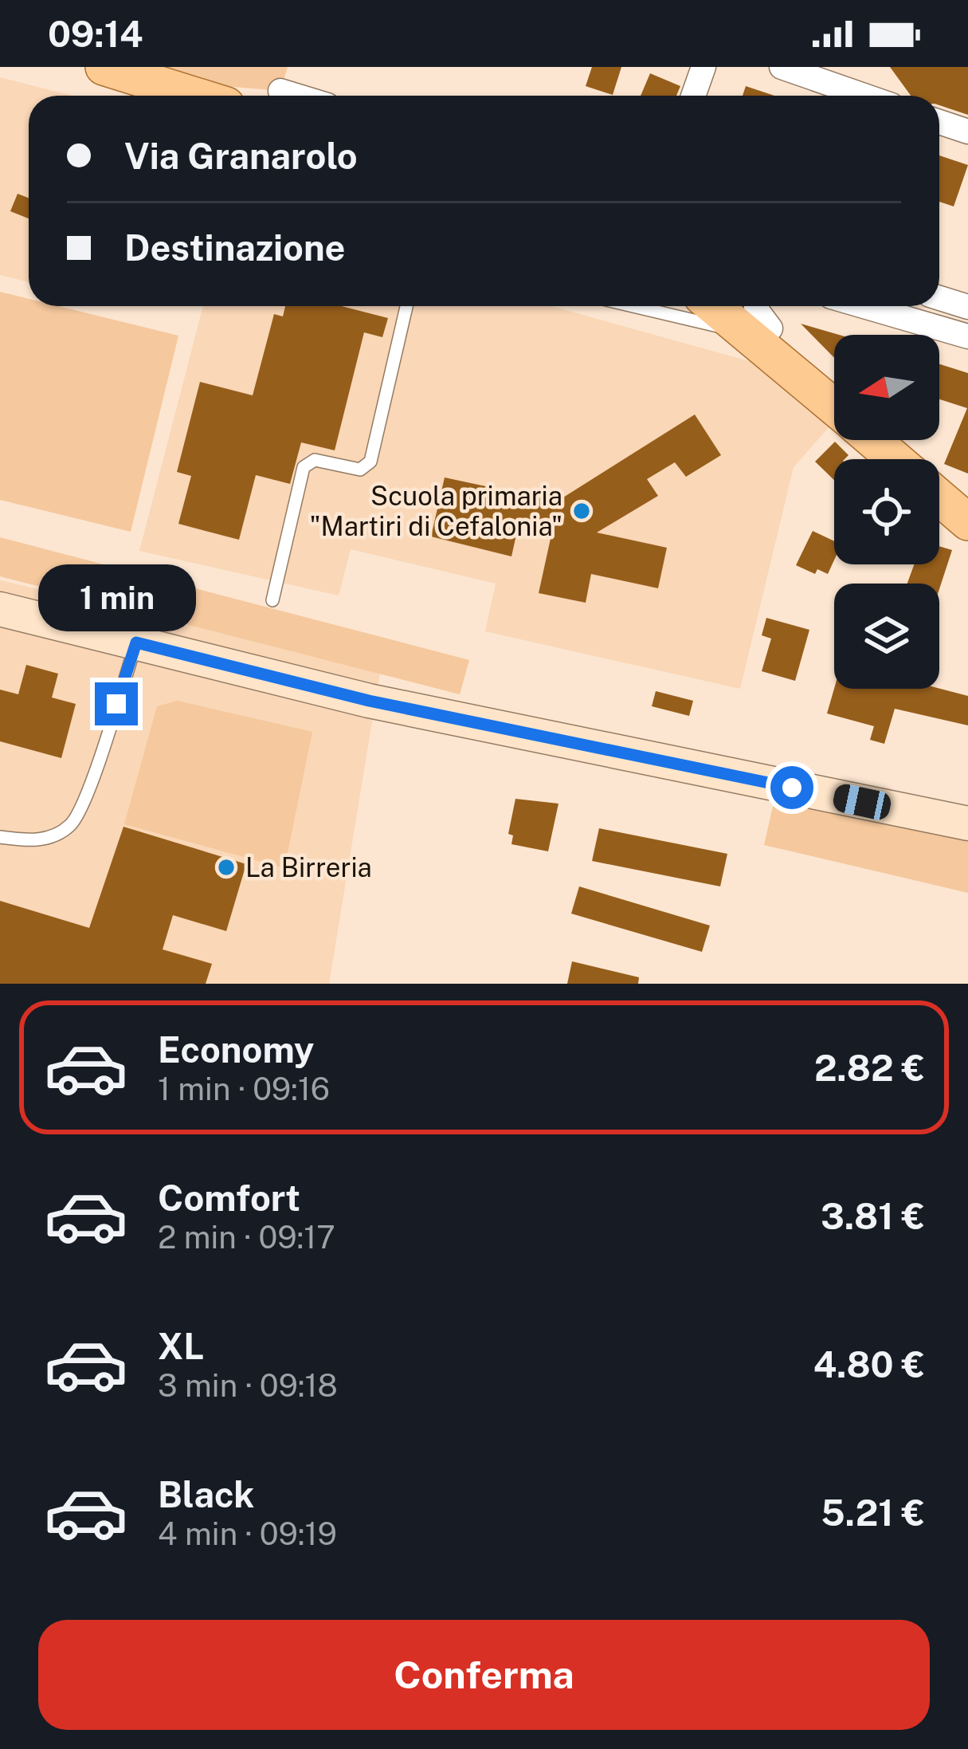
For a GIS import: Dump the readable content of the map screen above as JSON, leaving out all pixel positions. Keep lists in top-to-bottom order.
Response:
{
  "places": ["Scuola primaria \"Martiri di Cefalonia\"", "La Birreria"],
  "north": "left",
  "page": {
    "status": "09:14",
    "banner": ["Via Granarolo", "Destinazione"],
    "bubble": "1 min",
    "list": [
      {
        "name": "Economy",
        "note": "1 min · 09:16",
        "value": "2.82 €"
      },
      {
        "name": "Comfort",
        "note": "2 min · 09:17",
        "value": "3.81 €"
      },
      {
        "name": "XL",
        "note": "3 min · 09:18",
        "value": "4.80 €"
      },
      {
        "name": "Black",
        "note": "4 min · 09:19",
        "value": "5.21 €"
      }
    ],
    "buttons": "Conferma"
  }
}
